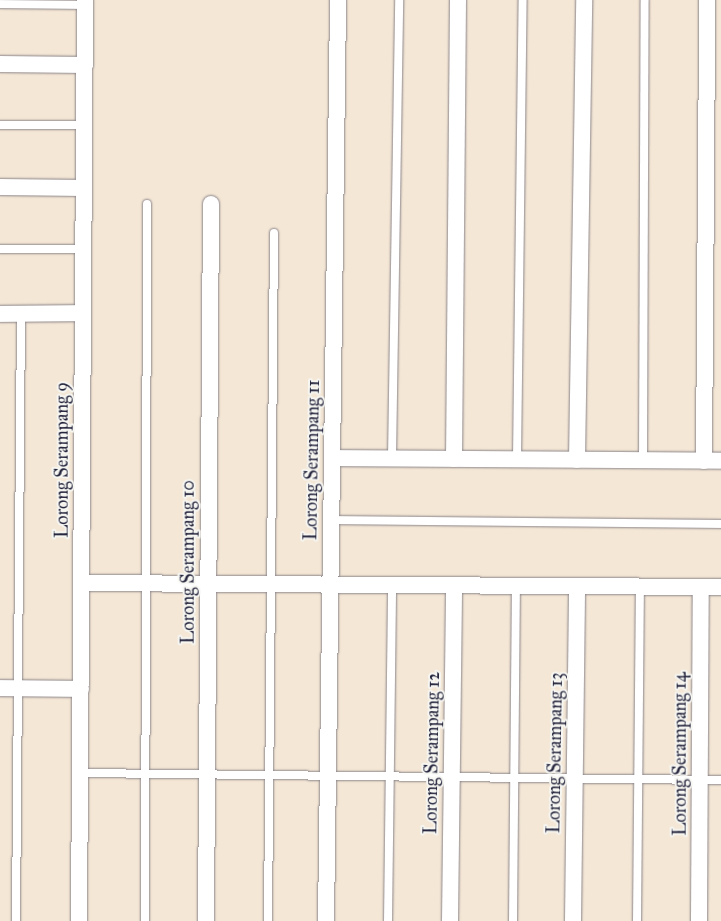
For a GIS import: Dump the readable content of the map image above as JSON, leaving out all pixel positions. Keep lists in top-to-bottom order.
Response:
{
  "streets": {
    "street": [
      "Lorong Serampang 9",
      "Lorong Serampang 11",
      "Lorong Serampang 10",
      "Lorong Serampang 12",
      "Lorong Serampang 13",
      "Lorong Serampang 14"
    ]
  }
}
